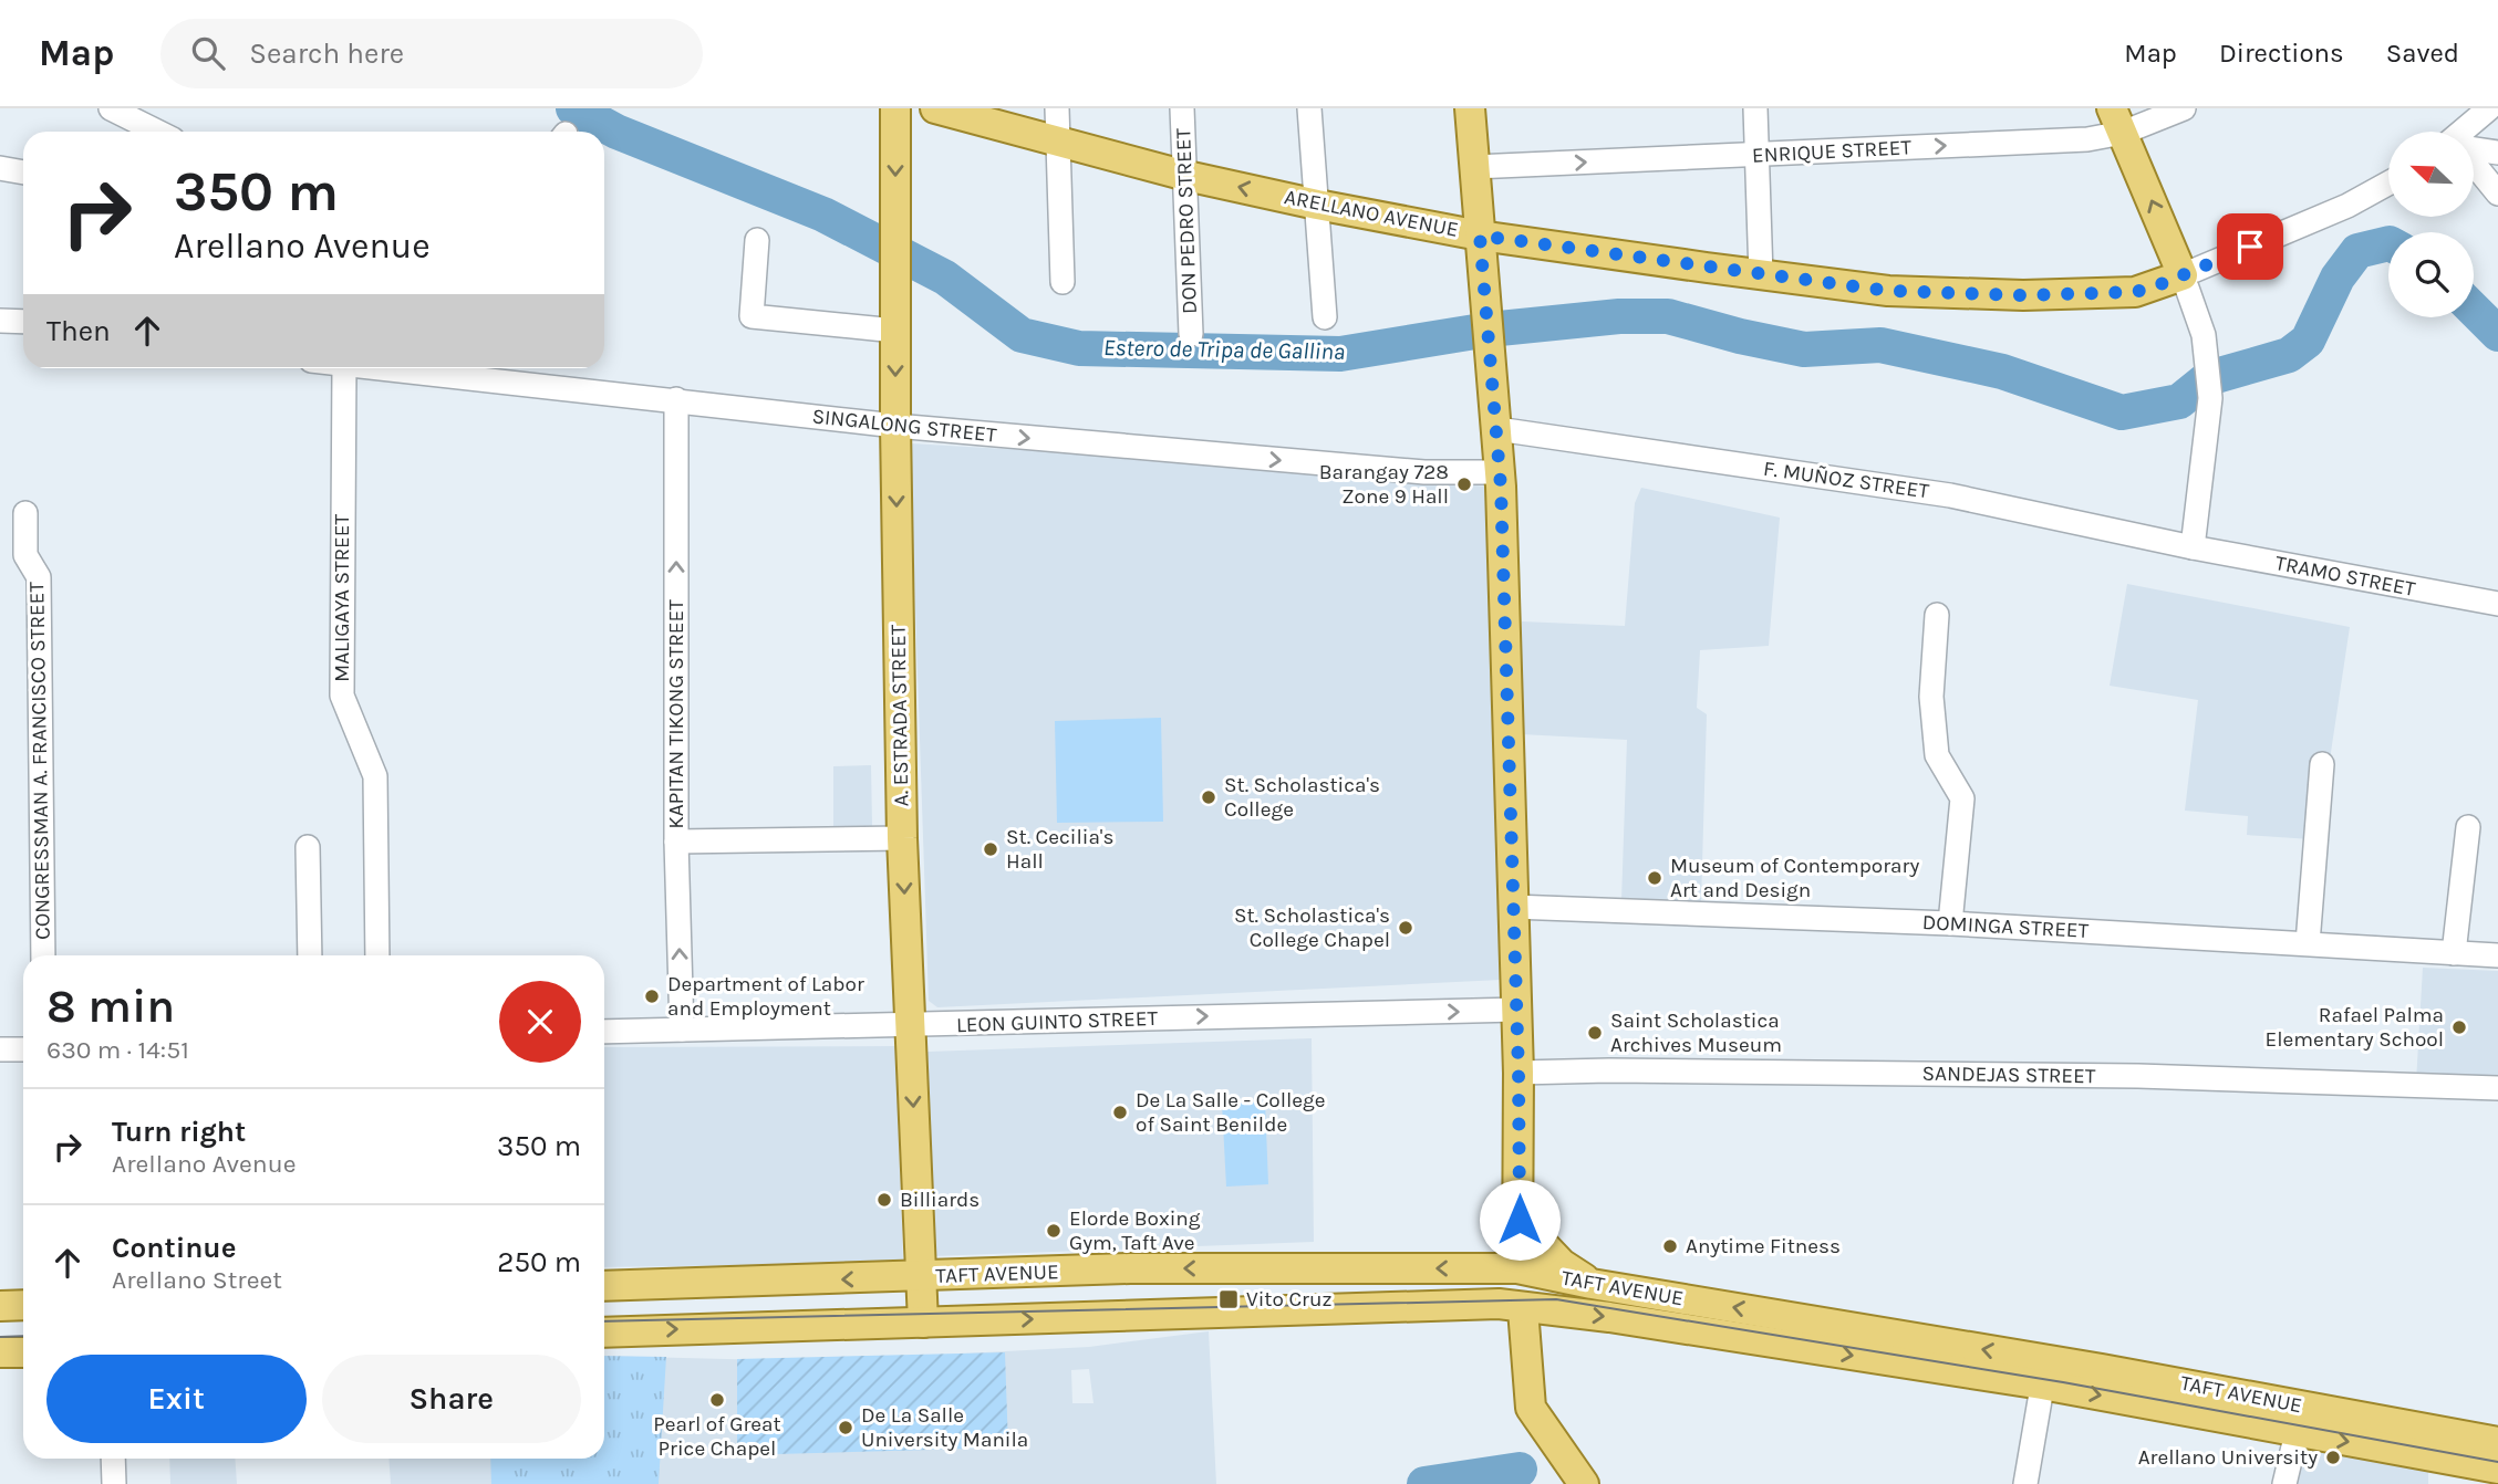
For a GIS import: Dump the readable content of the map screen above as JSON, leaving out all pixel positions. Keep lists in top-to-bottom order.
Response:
{
  "streets": {
    "main road": ["ARELLANO AVENUE", "A. ESTRADA STREET", "TAFT AVENUE"],
    "street": [
      "ENRIQUE STREET",
      "DON PEDRO STREET",
      "SINGALONG STREET",
      "F. MUÑOZ STREET",
      "TRAMO STREET",
      "MALIGAYA STREET",
      "KAPITAN TIKONG STREET",
      "CONGRESSMAN A. FRANCISCO STREET",
      "DOMINGA STREET",
      "LEON GUINTO STREET",
      "SANDEJAS STREET"
    ]
  },
  "crossings": [
    ["ARELLANO AVENUE", "DON PEDRO STREET"],
    ["SINGALONG STREET", "KAPITAN TIKONG STREET"],
    ["SINGALONG STREET", "A. ESTRADA STREET"],
    ["F. MUÑOZ STREET", "TRAMO STREET"],
    ["KAPITAN TIKONG STREET", "LEON GUINTO STREET"],
    ["A. ESTRADA STREET", "LEON GUINTO STREET"],
    ["A. ESTRADA STREET", "TAFT AVENUE"]
  ],
  "one_way": [
    "ENRIQUE STREET",
    "SINGALONG STREET",
    "KAPITAN TIKONG STREET",
    "A. ESTRADA STREET",
    "LEON GUINTO STREET"
  ],
  "water": ["Estero de Tripa de Gallina"],
  "places": {
    "other": [
      "Barangay 728 Zone 9 Hall",
      "St. Scholastica's College",
      "St. Cecilia's Hall",
      "Museum of Contemporary Art and Design",
      "St. Scholastica's College Chapel",
      "Department of Labor and Employment",
      "Rafael Palma Elementary School",
      "Saint Scholastica Archives Museum",
      "De La Salle - College of Saint Benilde",
      "Billiards",
      "Elorde Boxing Gym, Taft Ave",
      "Anytime Fitness",
      "Pearl of Great Price Chapel",
      "De La Salle University Manila",
      "Arellano University"
    ],
    "transit": ["Vito Cruz"]
  },
  "north": "top left",
  "page": {
    "header": "Map",
    "search": "Search here",
    "nav": ["Map", "Directions", "Saved"],
    "turn": ["350 m", "Arellano Avenue"],
    "then": "Then",
    "heading": ["8 min", "630 m · 14:51"],
    "list": [
      {
        "name": "Turn right",
        "note": "Arellano Avenue",
        "value": "350 m"
      },
      {
        "name": "Continue",
        "note": "Arellano Street",
        "value": "250 m"
      }
    ],
    "buttons": ["Exit", "Share"]
  }
}
